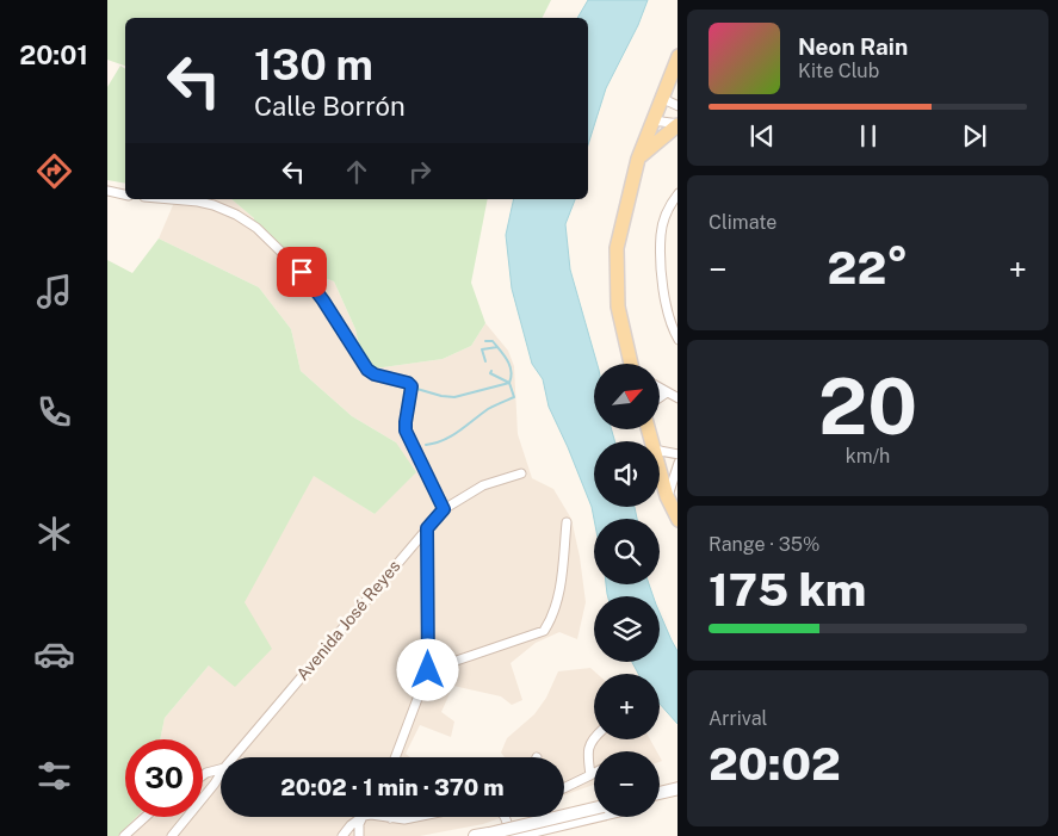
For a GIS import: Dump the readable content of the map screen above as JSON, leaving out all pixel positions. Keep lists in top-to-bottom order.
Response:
{
  "streets": {
    "street": ["Avenida José Reyes"]
  },
  "north": "top right",
  "page": {
    "tabs": "20:01",
    "turn": ["130 m", "Calle Borrón"],
    "song": ["Neon Rain", "Kite Club"],
    "tile": [
      "Climate",
      ["20", "km/h"],
      ["Range · 35%", "175 km"],
      ["Arrival", "20:02"]
    ],
    "heat": ["−", "22°", "+"],
    "map_buttons": ["+", "−"],
    "limit": "30",
    "trip": "20:02 · 1 min · 370 m"
  }
}
